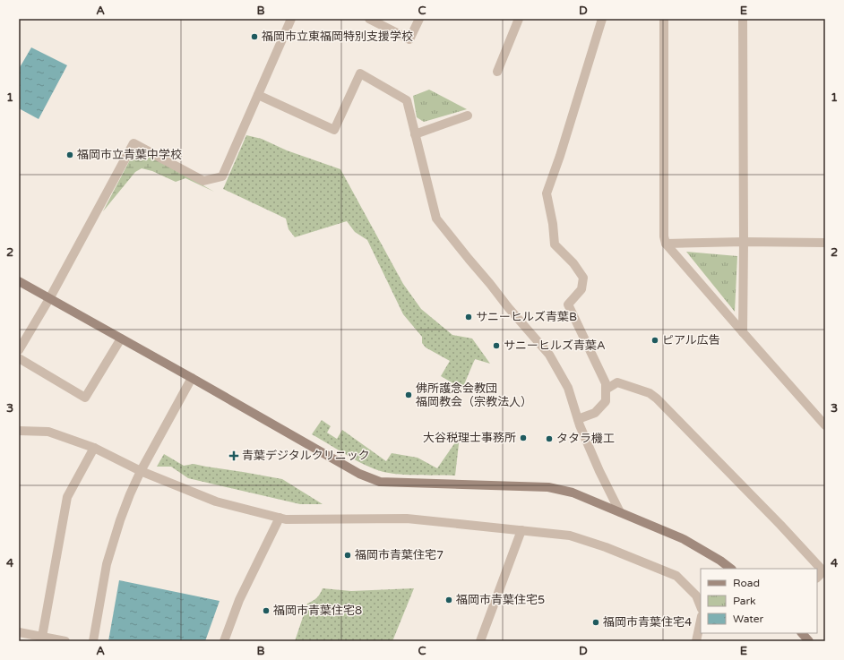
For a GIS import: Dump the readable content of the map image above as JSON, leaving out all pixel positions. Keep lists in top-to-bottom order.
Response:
{
  "places": {
    "other": [
      "福岡市立東福岡特別支援学校",
      "福岡市立青葉中学校",
      "サニーヒルズ青葉B",
      "ピアル広告",
      "サニーヒルズ青葉A",
      "佛所護念会教団 福岡教会（宗教法人）",
      "大谷税理士事務所",
      "タタラ機工",
      "福岡市青葉住宅7",
      "福岡市青葉住宅5",
      "福岡市青葉住宅8",
      "福岡市青葉住宅4"
    ],
    "health": ["青葉デジタルクリニック"]
  },
  "legend": ["Road", "Park", "Water"],
  "grid": {
    "columns": [
      "A",
      "B",
      "C",
      "D",
      "E"
    ],
    "rows": [
      "1",
      "2",
      "3",
      "4"
    ]
  }
}
